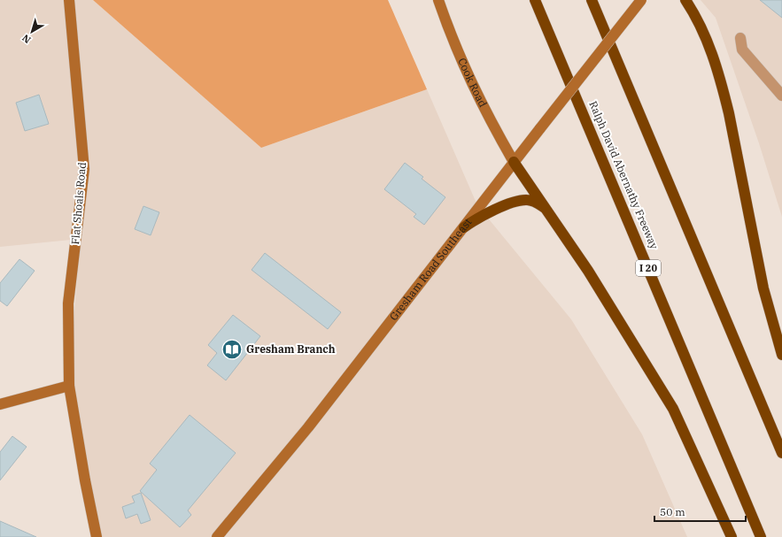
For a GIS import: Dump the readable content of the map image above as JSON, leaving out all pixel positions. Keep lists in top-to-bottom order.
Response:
{
  "streets": {
    "highway": ["Ralph David Abernathy Freeway", "I 20"],
    "street": ["Cook Road", "Flat Shoals Road", "Gresham Road Southeast"]
  },
  "crossings": [
    ["Cook Road", "Gresham Road Southeast"]
  ],
  "places": {
    "library": ["Gresham Branch"]
  },
  "scale_bar": "50 m",
  "north": "bottom left"
}
